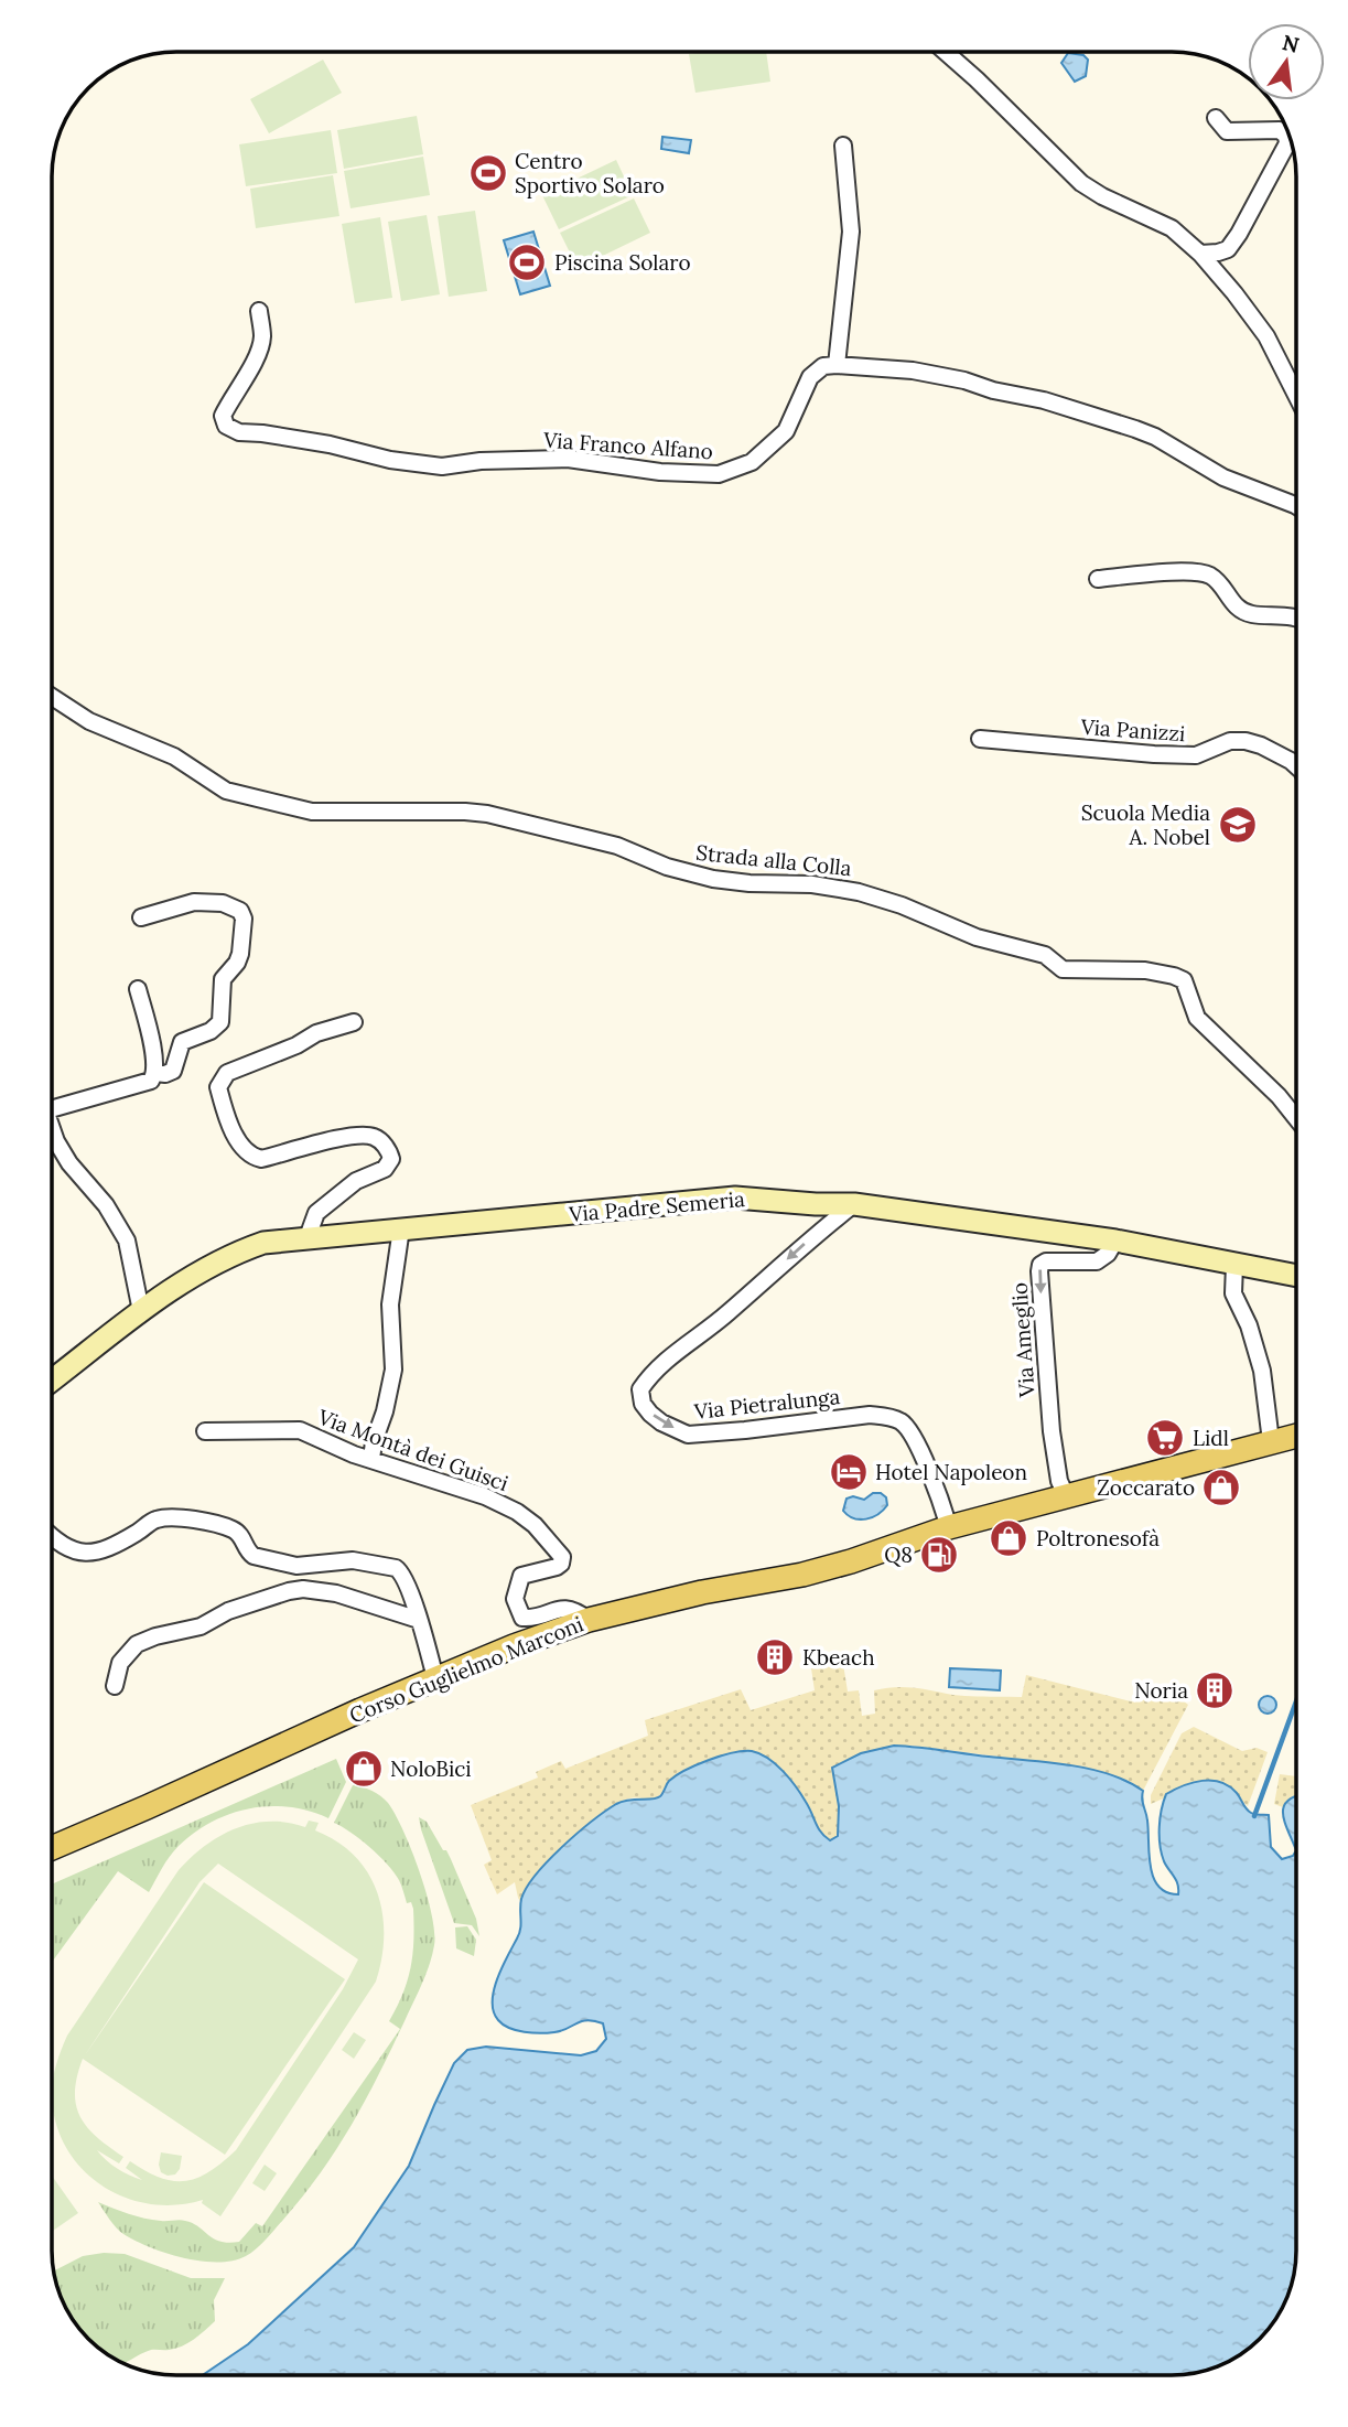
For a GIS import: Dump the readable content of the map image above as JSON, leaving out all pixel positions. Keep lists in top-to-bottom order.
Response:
{
  "streets": {
    "main road": ["Via Padre Semeria", "Corso Guglielmo Marconi"],
    "street": [
      "Via Franco Alfano",
      "Via Panizzi",
      "Strada alla Colla",
      "Via Ameglio",
      "Via Pietralunga",
      "Via Montà dei Guisci"
    ]
  },
  "crossings": [
    ["Via Padre Semeria", "Via Ameglio"],
    ["Via Padre Semeria", "Via Pietralunga"],
    ["Via Ameglio", "Corso Guglielmo Marconi"],
    ["Via Pietralunga", "Corso Guglielmo Marconi"],
    ["Via Montà dei Guisci", "Corso Guglielmo Marconi"]
  ],
  "one_way": ["Via Ameglio"],
  "places": {
    "sports": ["Centro Sportivo Solaro", "Piscina Solaro"],
    "school or university": ["Scuola Media A. Nobel"],
    "supermarket": ["Lidl"],
    "hotel": ["Hotel Napoleon"],
    "shop": ["Zoccarato", "Poltronesofà", "NoloBici"],
    "fuel station": ["Q8"],
    "building": ["Kbeach", "Noria"]
  },
  "north": "top"
}
